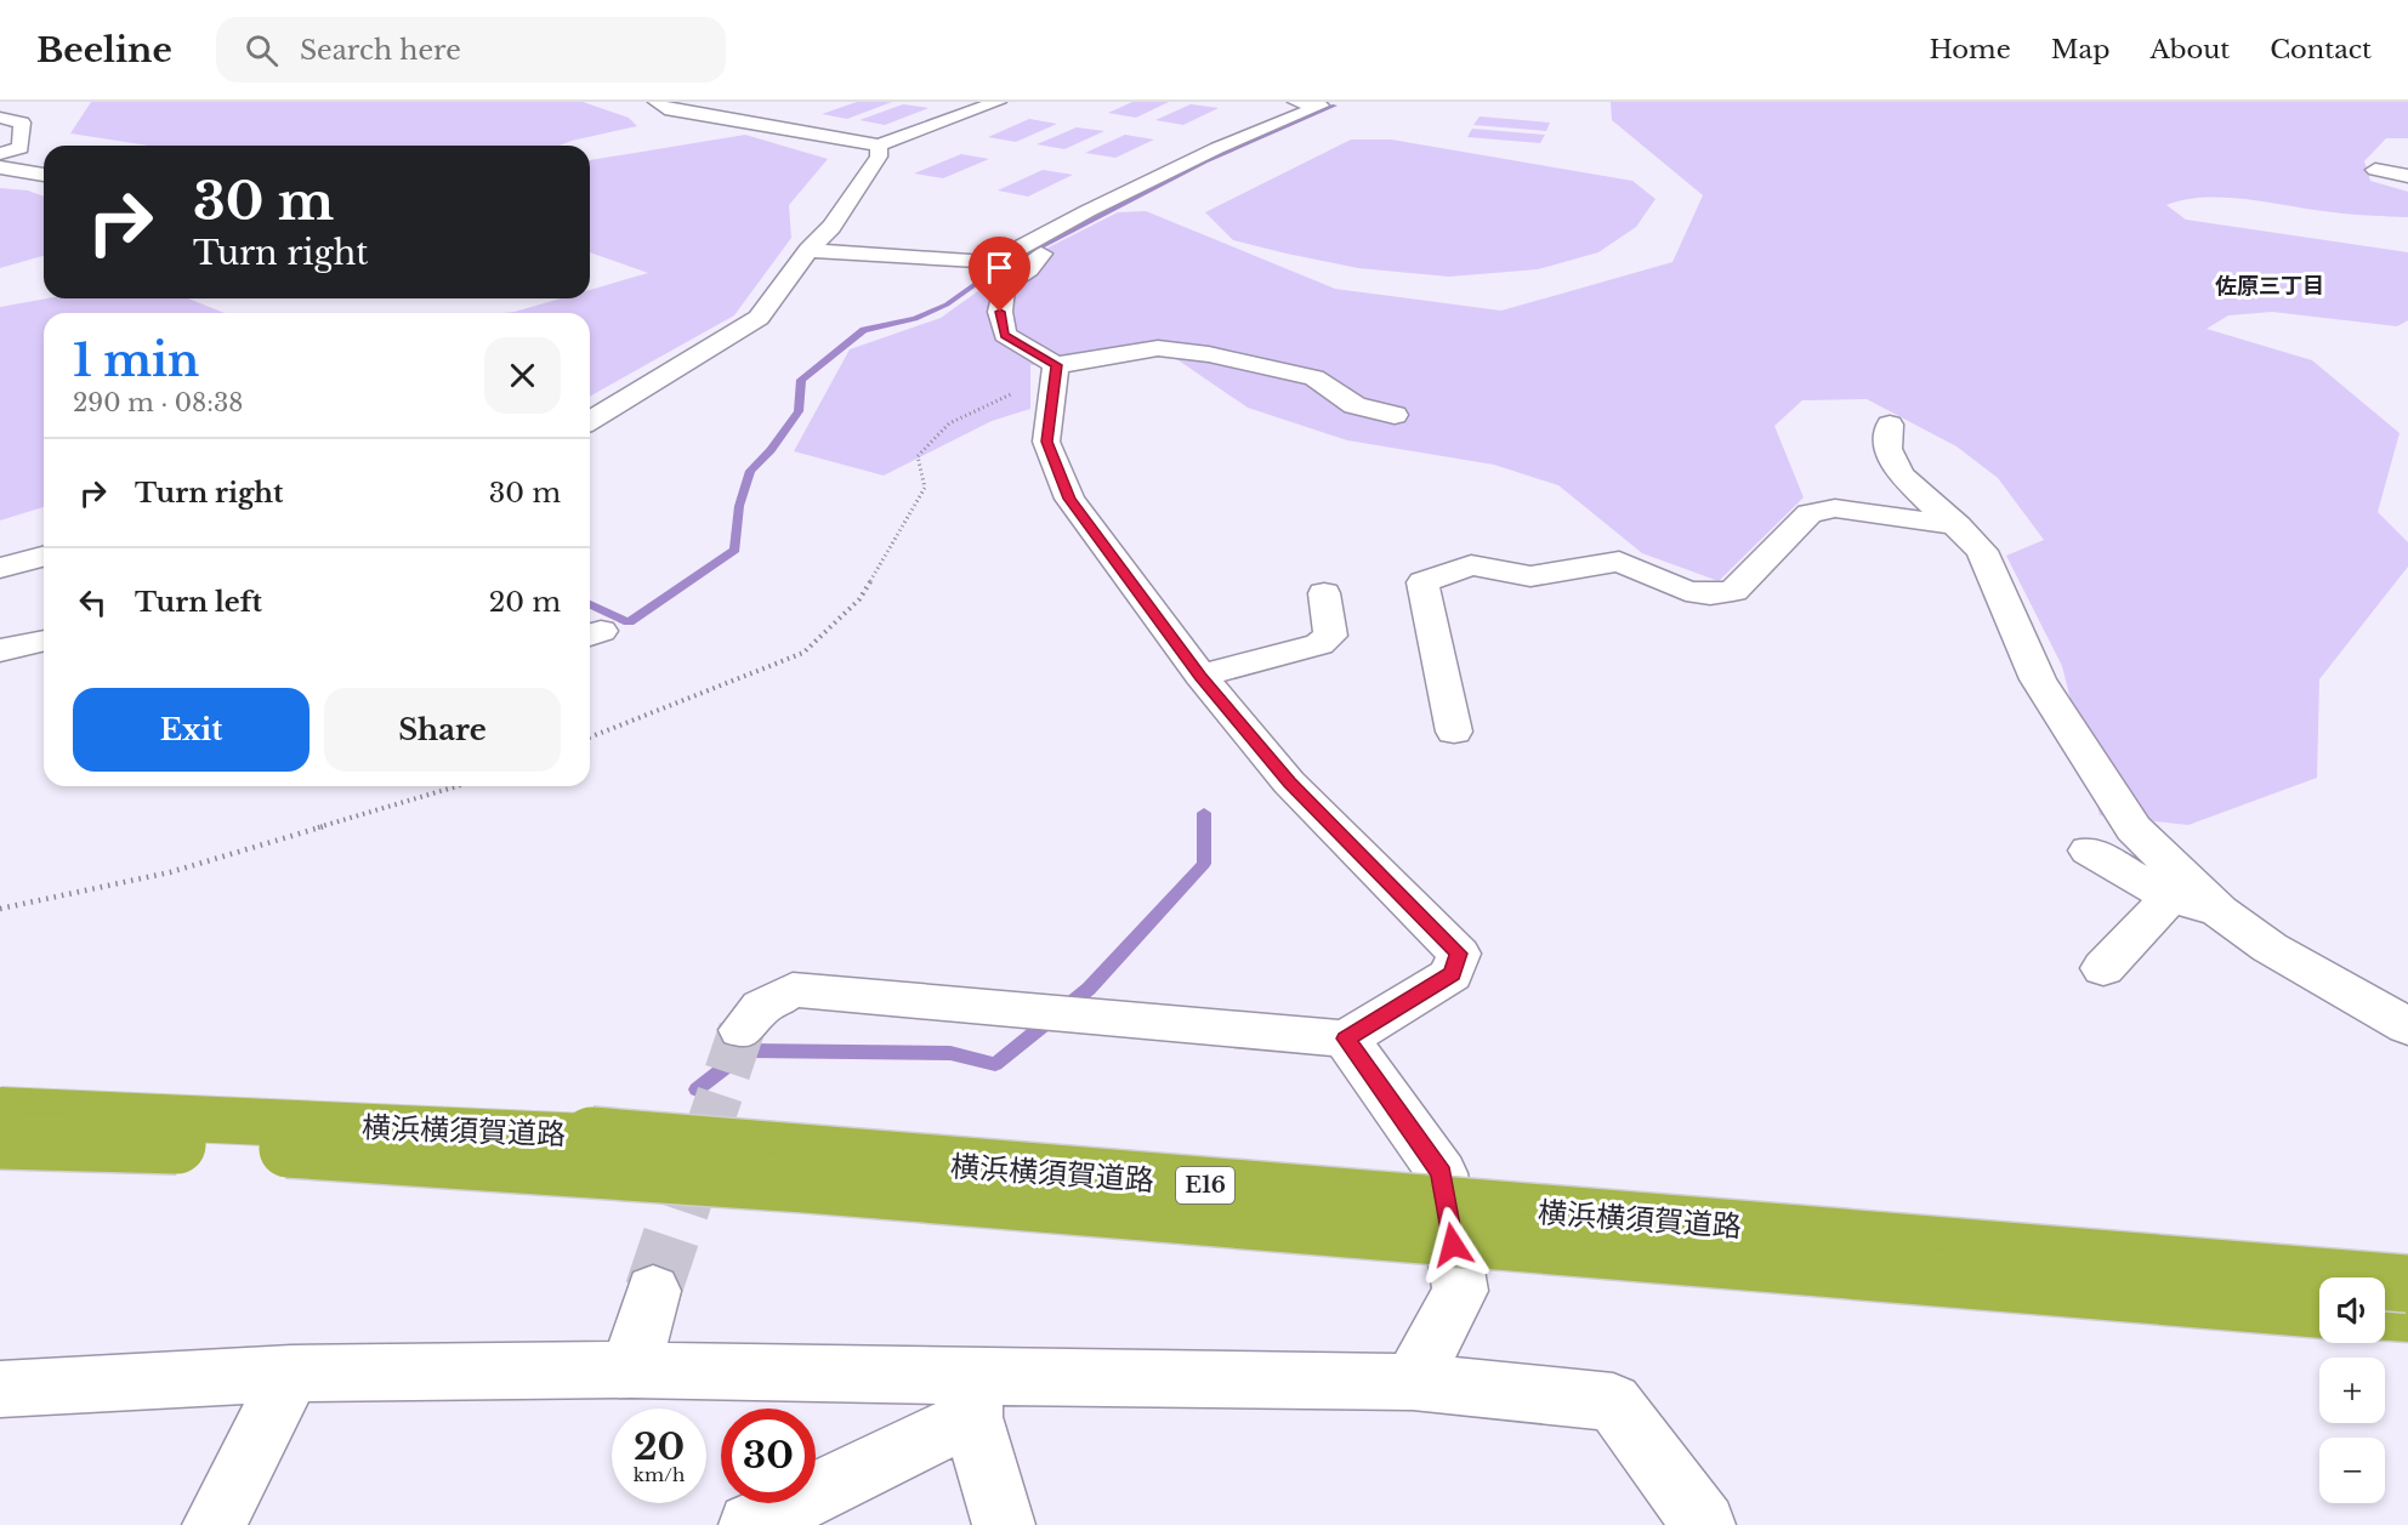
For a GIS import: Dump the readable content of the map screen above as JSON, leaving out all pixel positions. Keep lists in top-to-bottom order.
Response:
{
  "streets": {
    "highway": ["横浜横須賀道路", "E16"]
  },
  "districts": ["佐原三丁目"],
  "page": {
    "header": "Beeline",
    "search": "Search here",
    "nav": [
      "Home",
      "Map",
      "About",
      "Contact"
    ],
    "turn": ["30 m", "Turn right"],
    "heading": ["1 min", "290 m · 08:38"],
    "list": [
      {
        "name": "Turn right",
        "value": "30 m"
      },
      {
        "name": "Turn left",
        "value": "20 m"
      }
    ],
    "buttons": ["Exit", "Share"],
    "map_buttons": ["+", "−"],
    "speed": "20 km/h",
    "limit": "30"
  }
}
